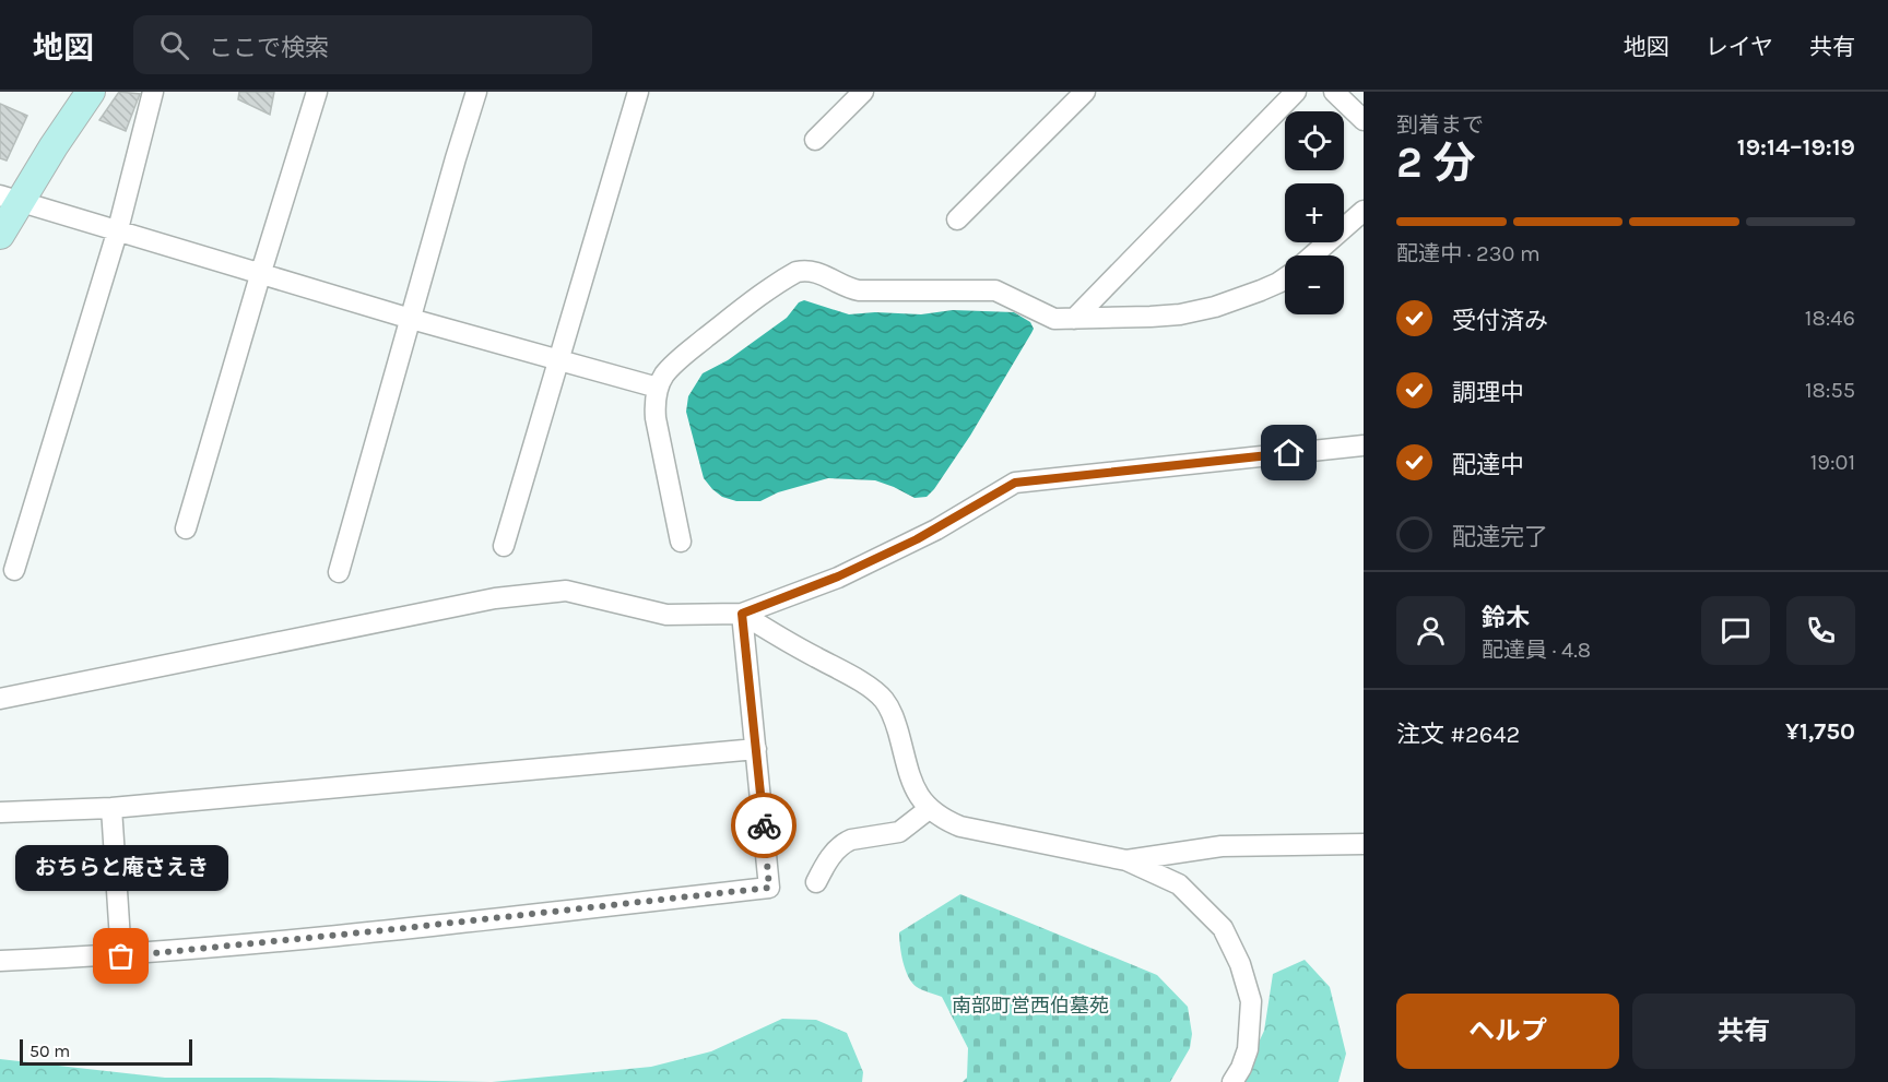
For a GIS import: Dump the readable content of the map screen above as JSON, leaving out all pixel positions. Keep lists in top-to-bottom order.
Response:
{
  "parks": ["南部町営西伯墓苑"],
  "places": ["おちらと庵さえき"],
  "scale_bar": "50 m",
  "page": {
    "header": "地図",
    "search": "ここで検索",
    "nav": ["地図", "レイヤ", "共有"],
    "heading": ["2 分", "到着まで", "19:14–19:19"],
    "panel": [
      "鈴木",
      "配達員 · 4.8",
      "注文 #2642",
      "¥1,750"
    ],
    "map_buttons": ["+", "−"],
    "bar": "配達中 · 230 m",
    "list": [
      ["受付済み", "18:46"],
      ["調理中", "18:55"],
      ["配達中", "19:01"],
      "配達完了"
    ],
    "bubble": "おちらと庵さえき",
    "buttons": ["ヘルプ", "共有"],
    "scale": "50 m"
  }
}
